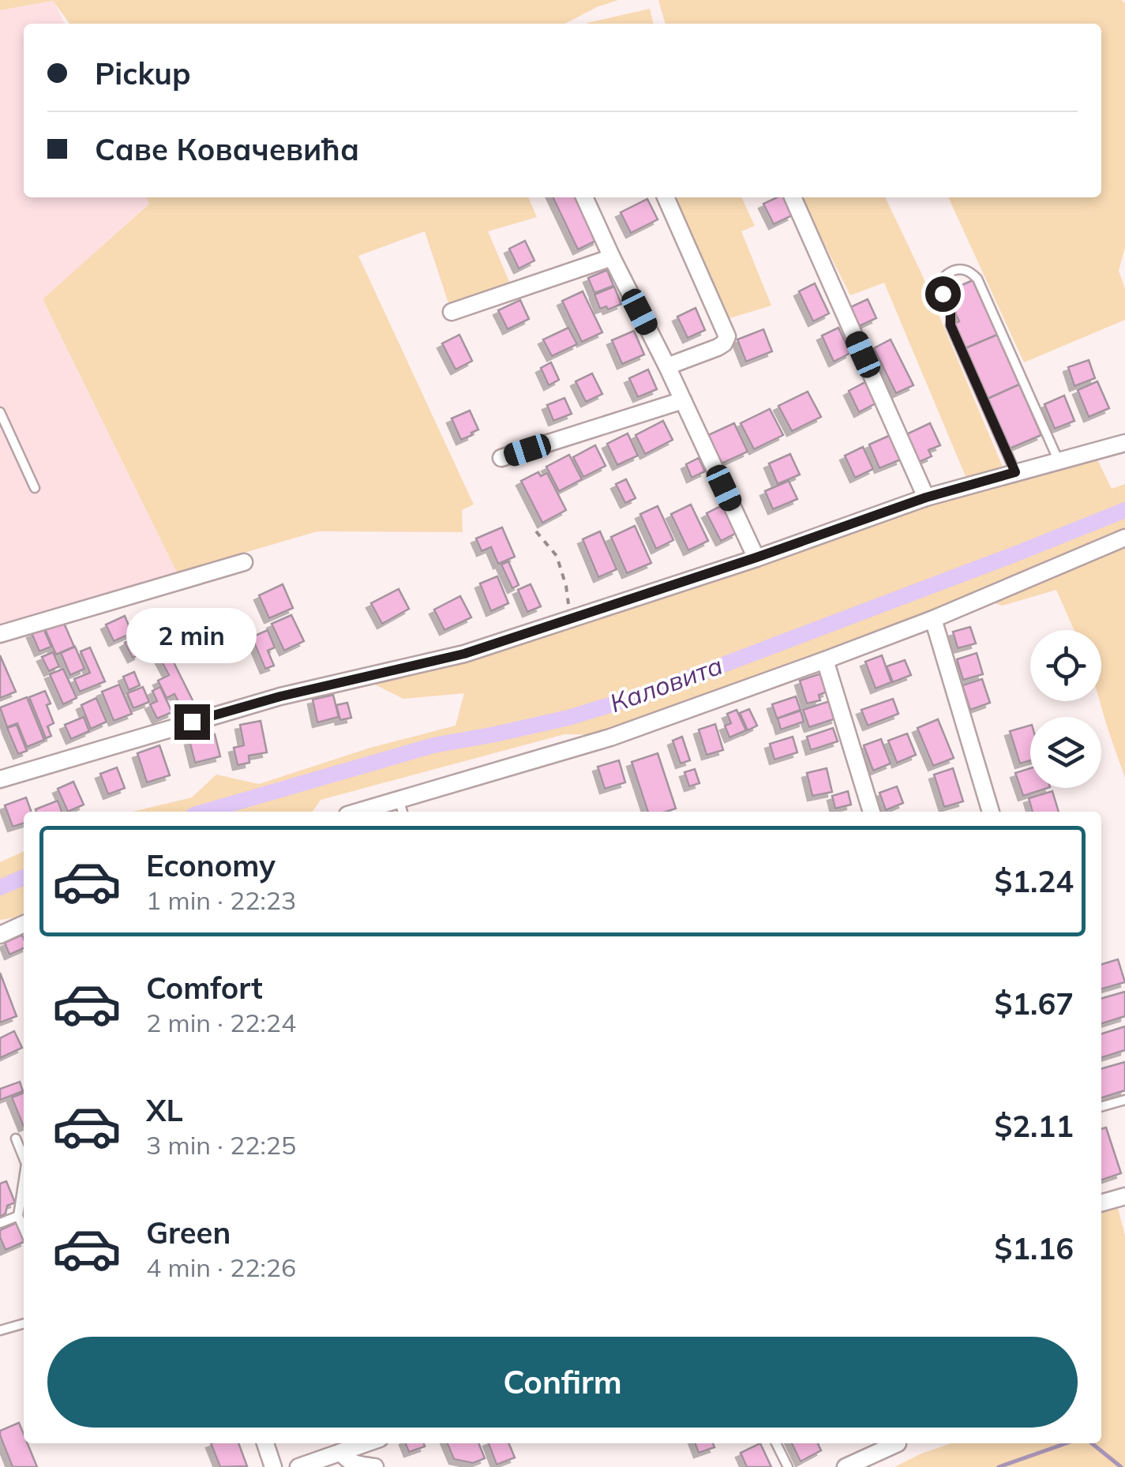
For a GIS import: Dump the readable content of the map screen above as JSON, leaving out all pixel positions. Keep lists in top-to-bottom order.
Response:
{
  "water": ["Каловита"],
  "page": {
    "banner": ["Pickup", "Саве Ковачевића"],
    "bubble": "2 min",
    "list": [
      {
        "name": "Economy",
        "note": "1 min · 22:23",
        "value": "$1.24"
      },
      {
        "name": "Comfort",
        "note": "2 min · 22:24",
        "value": "$1.67"
      },
      {
        "name": "XL",
        "note": "3 min · 22:25",
        "value": "$2.11"
      },
      {
        "name": "Green",
        "note": "4 min · 22:26",
        "value": "$1.16"
      }
    ],
    "buttons": "Confirm"
  }
}
